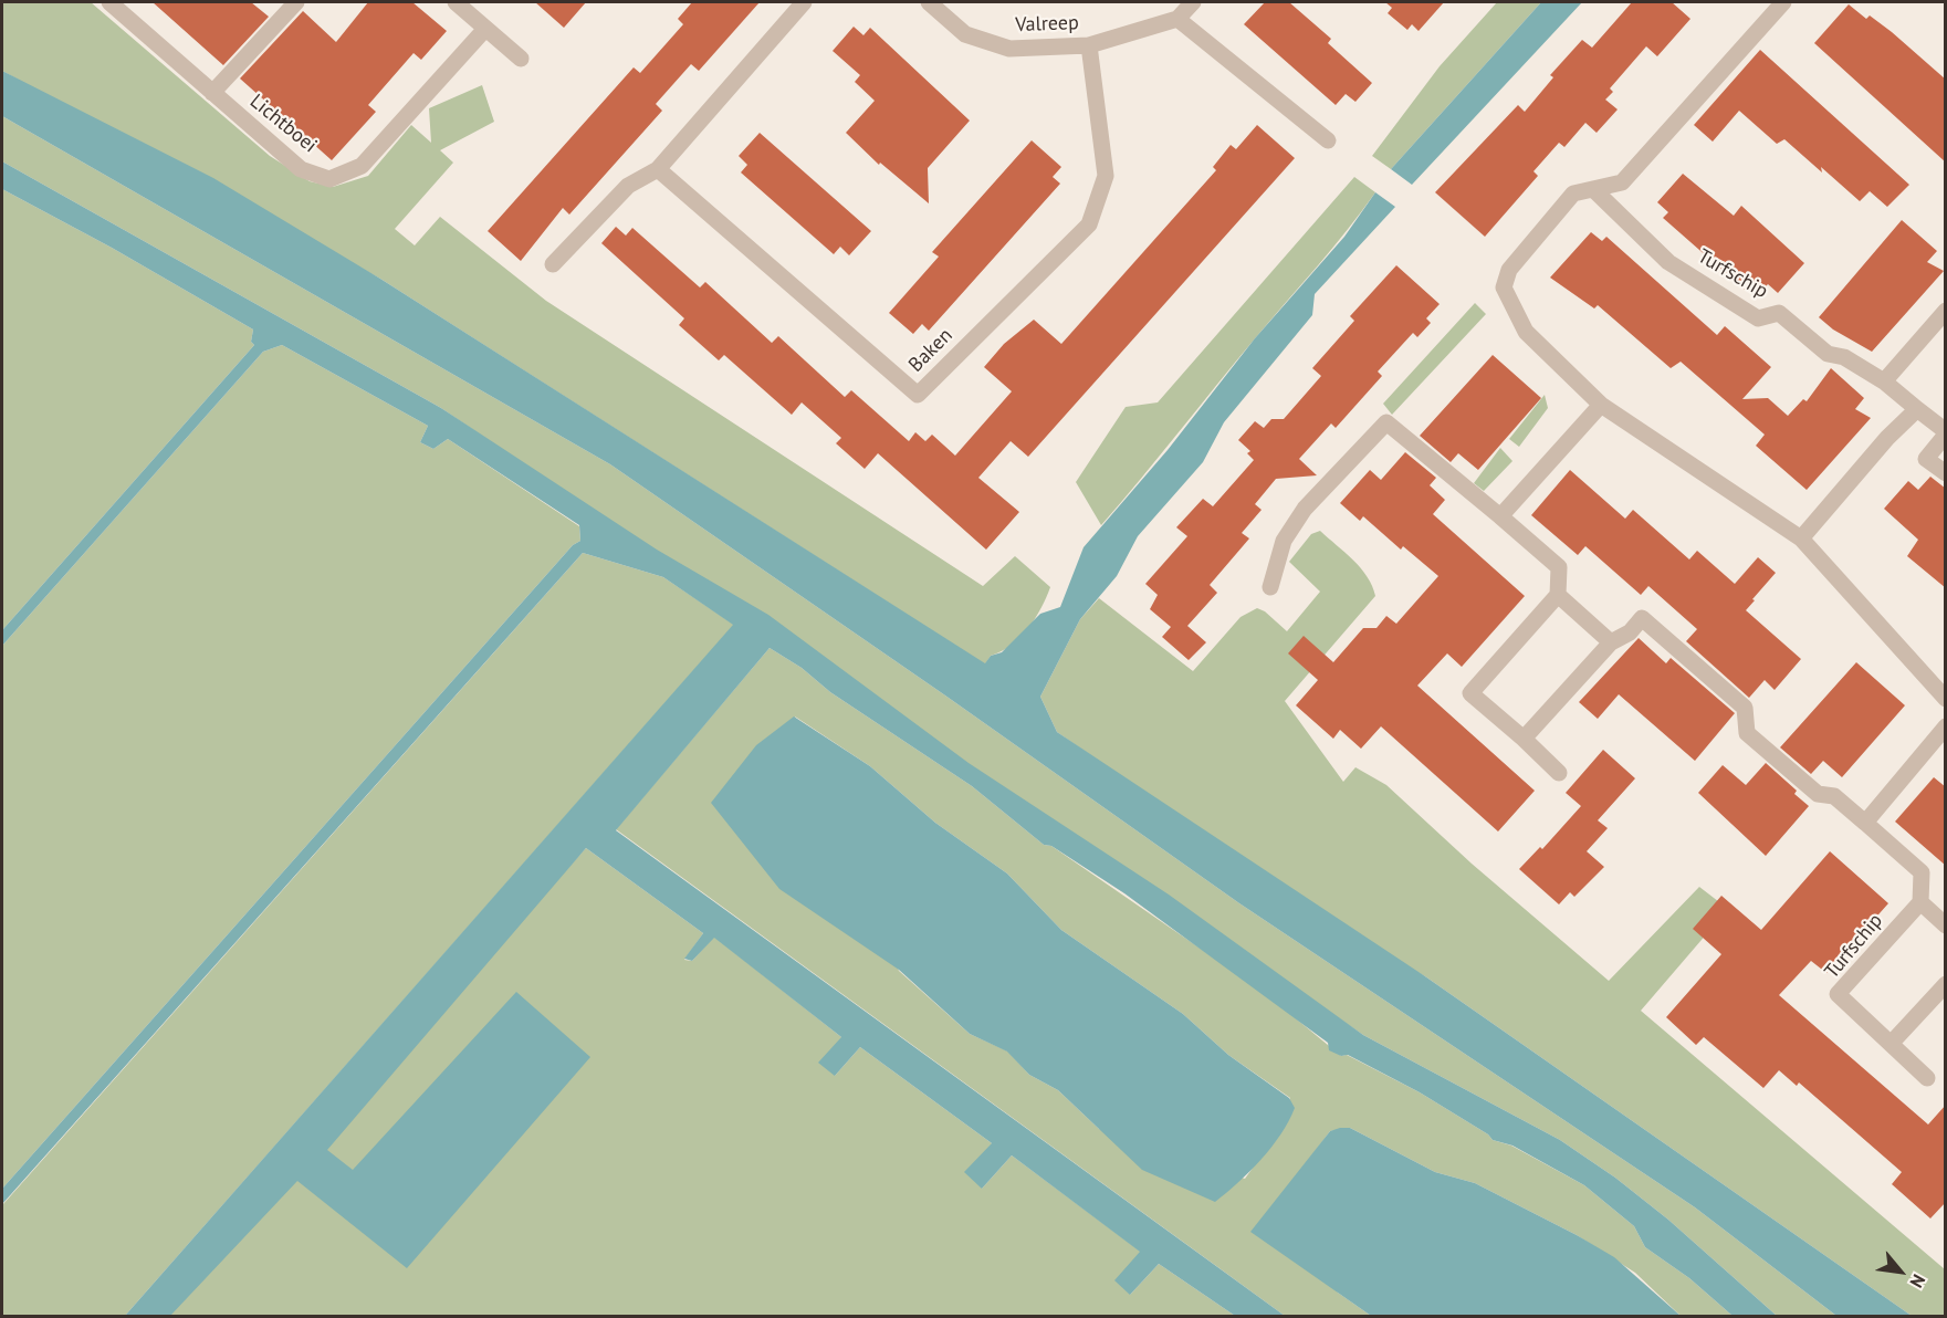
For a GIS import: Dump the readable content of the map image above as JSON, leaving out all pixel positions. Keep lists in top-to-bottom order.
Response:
{
  "streets": {
    "street": [
      "Valreep",
      "Lichtboei",
      "Turfschip",
      "Baken"
    ]
  },
  "crossings": [
    ["Valreep", "Baken"]
  ],
  "north": "bottom right"
}
